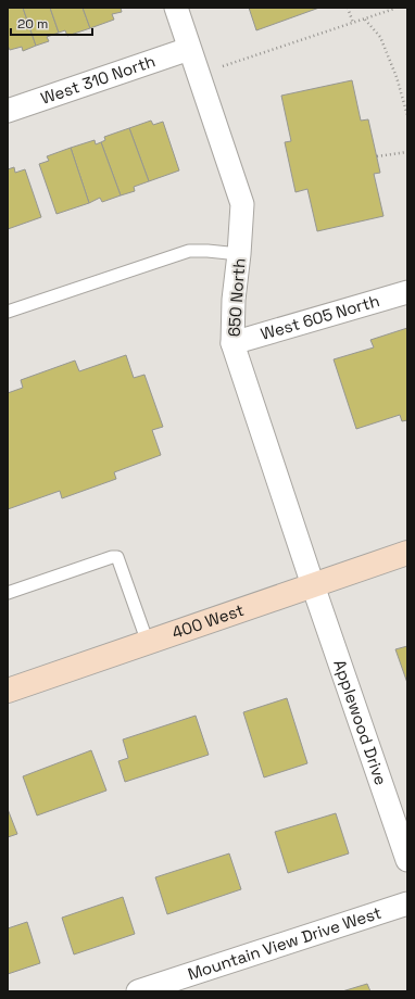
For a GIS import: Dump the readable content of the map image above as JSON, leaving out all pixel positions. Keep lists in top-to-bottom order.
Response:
{
  "streets": {
    "street": [
      "West 310 North",
      "650 North",
      "West 605 North",
      "400 West",
      "Applewood Drive",
      "Mountain View Drive West"
    ]
  },
  "crossings": [
    ["West 310 North", "650 North"],
    ["650 North", "West 605 North"],
    ["650 North", "400 West"],
    ["650 North", "Applewood Drive"],
    ["400 West", "Applewood Drive"]
  ],
  "scale_bar": "20 m"
}
